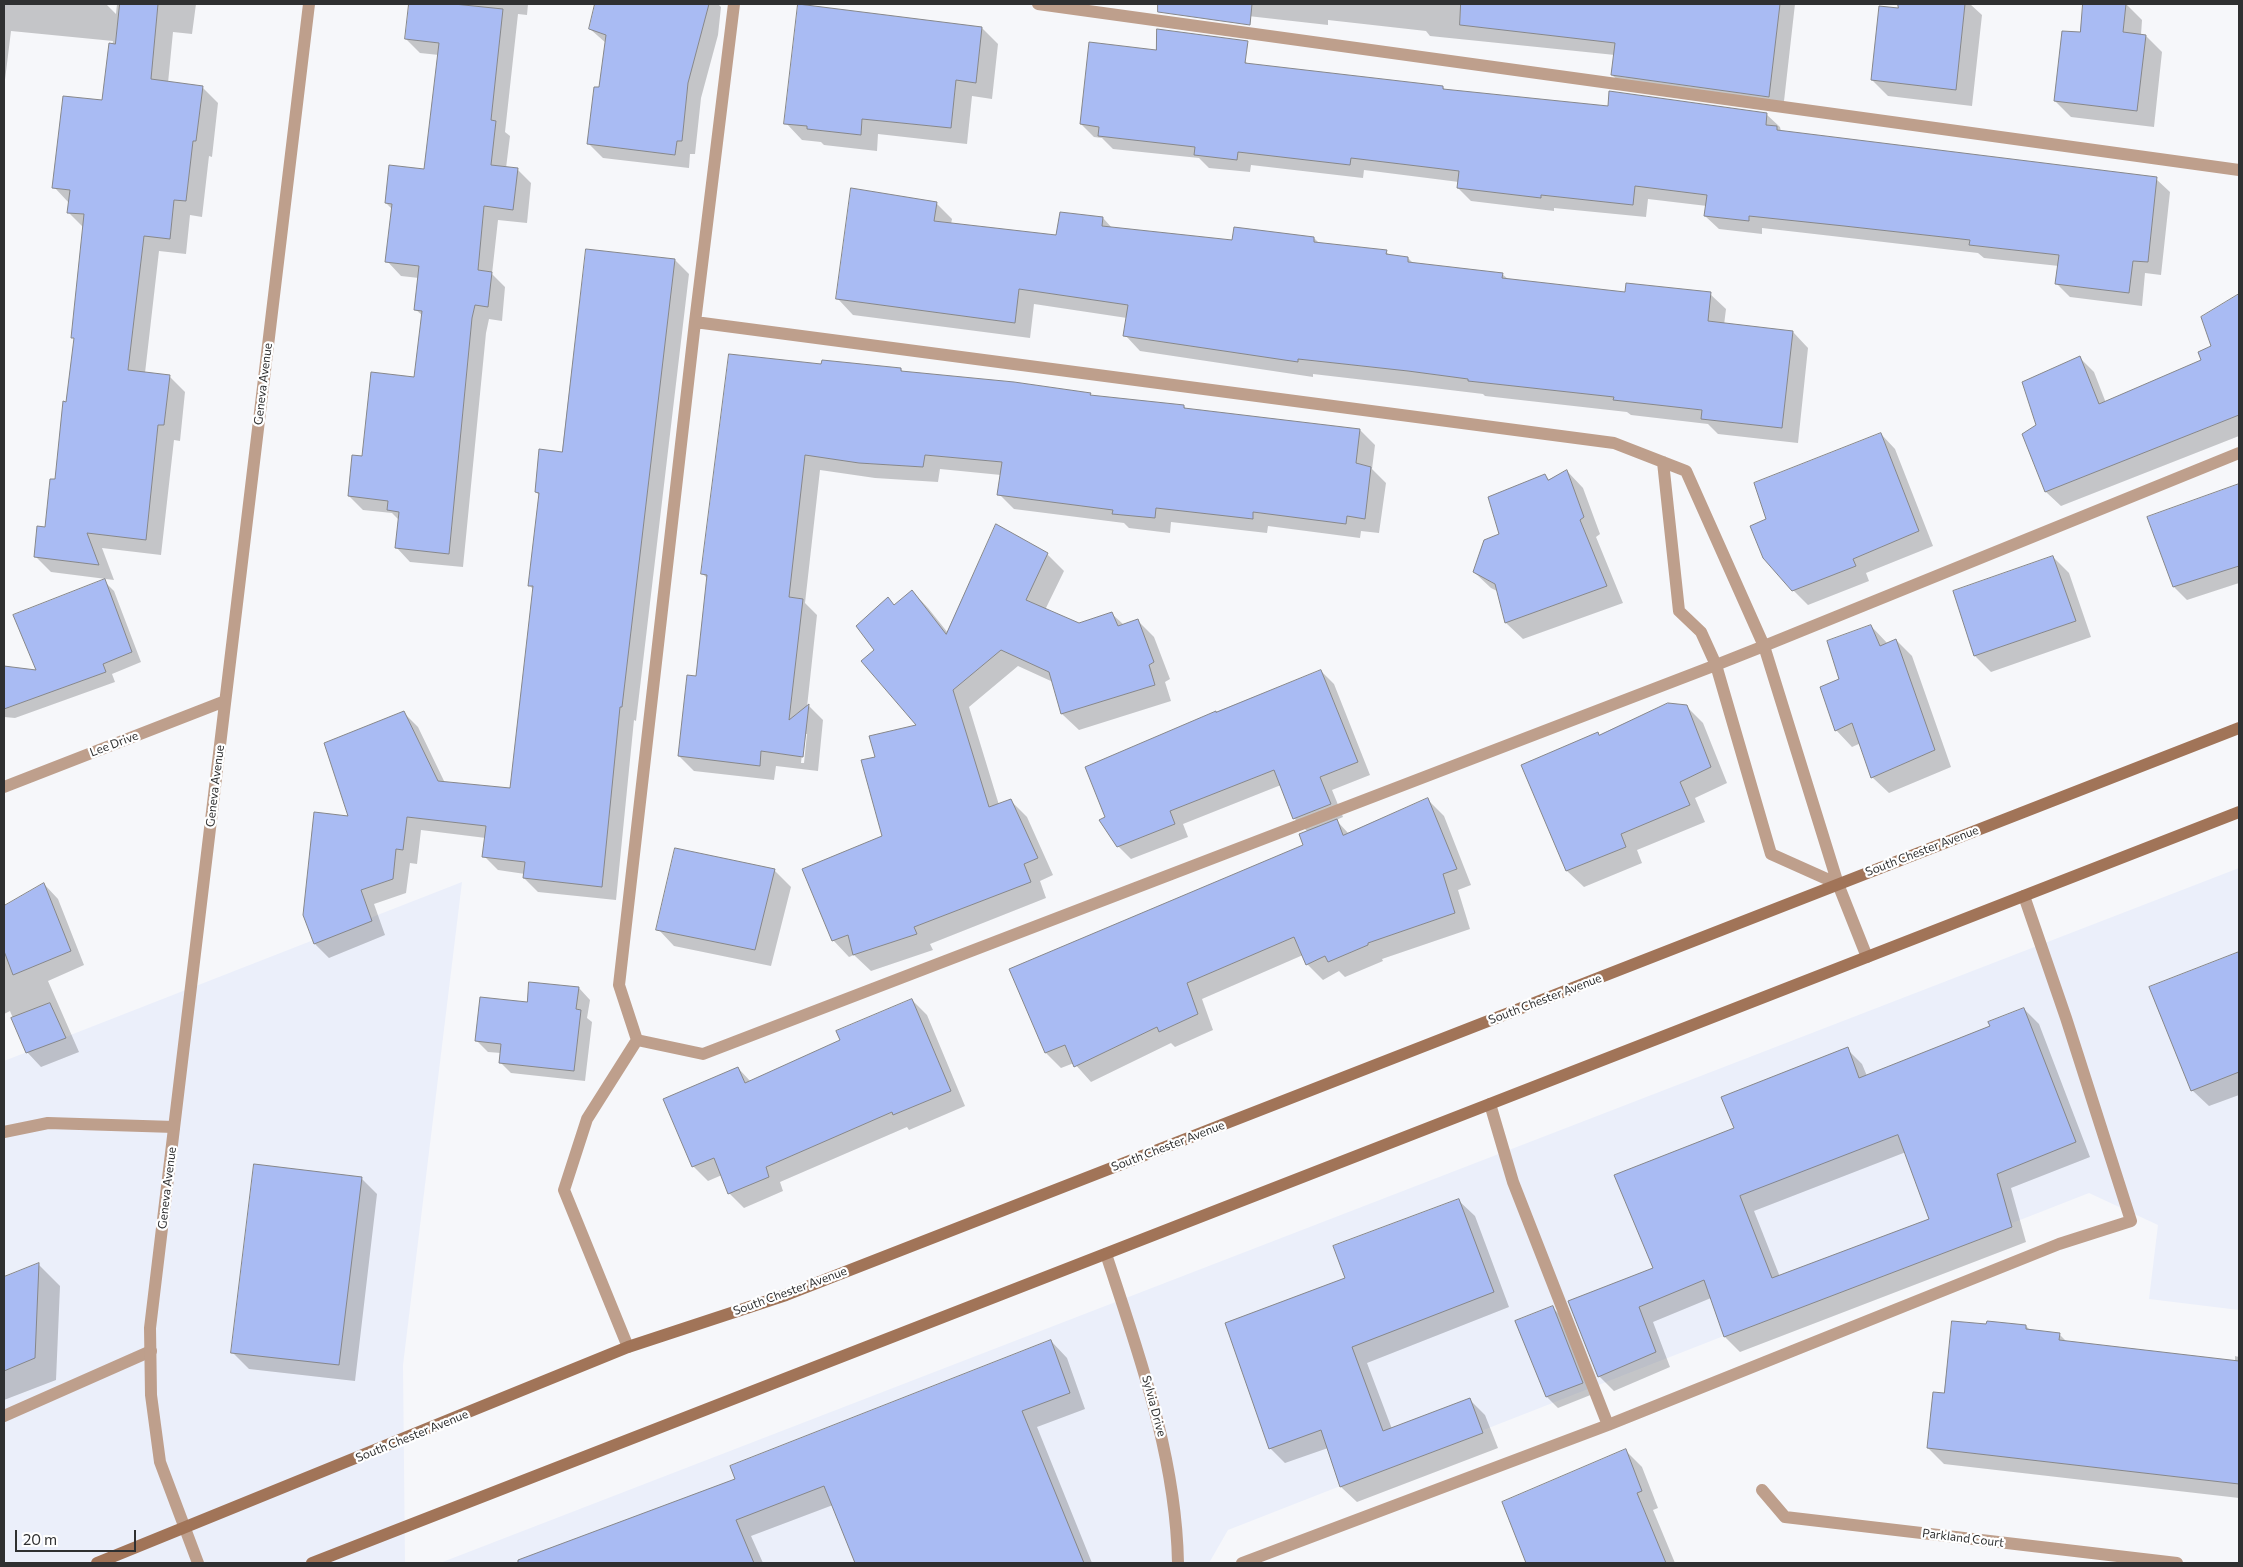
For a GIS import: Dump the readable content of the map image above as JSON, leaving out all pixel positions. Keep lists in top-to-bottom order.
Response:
{
  "streets": {
    "main road": ["South Chester Avenue"],
    "street": [
      "Geneva Avenue",
      "Lee Drive",
      "Sylvia Drive",
      "Parkland Court"
    ]
  },
  "crossings": [
    ["Geneva Avenue", "Lee Drive"],
    ["Geneva Avenue", "South Chester Avenue"]
  ],
  "scale_bar": "20 m"
}
